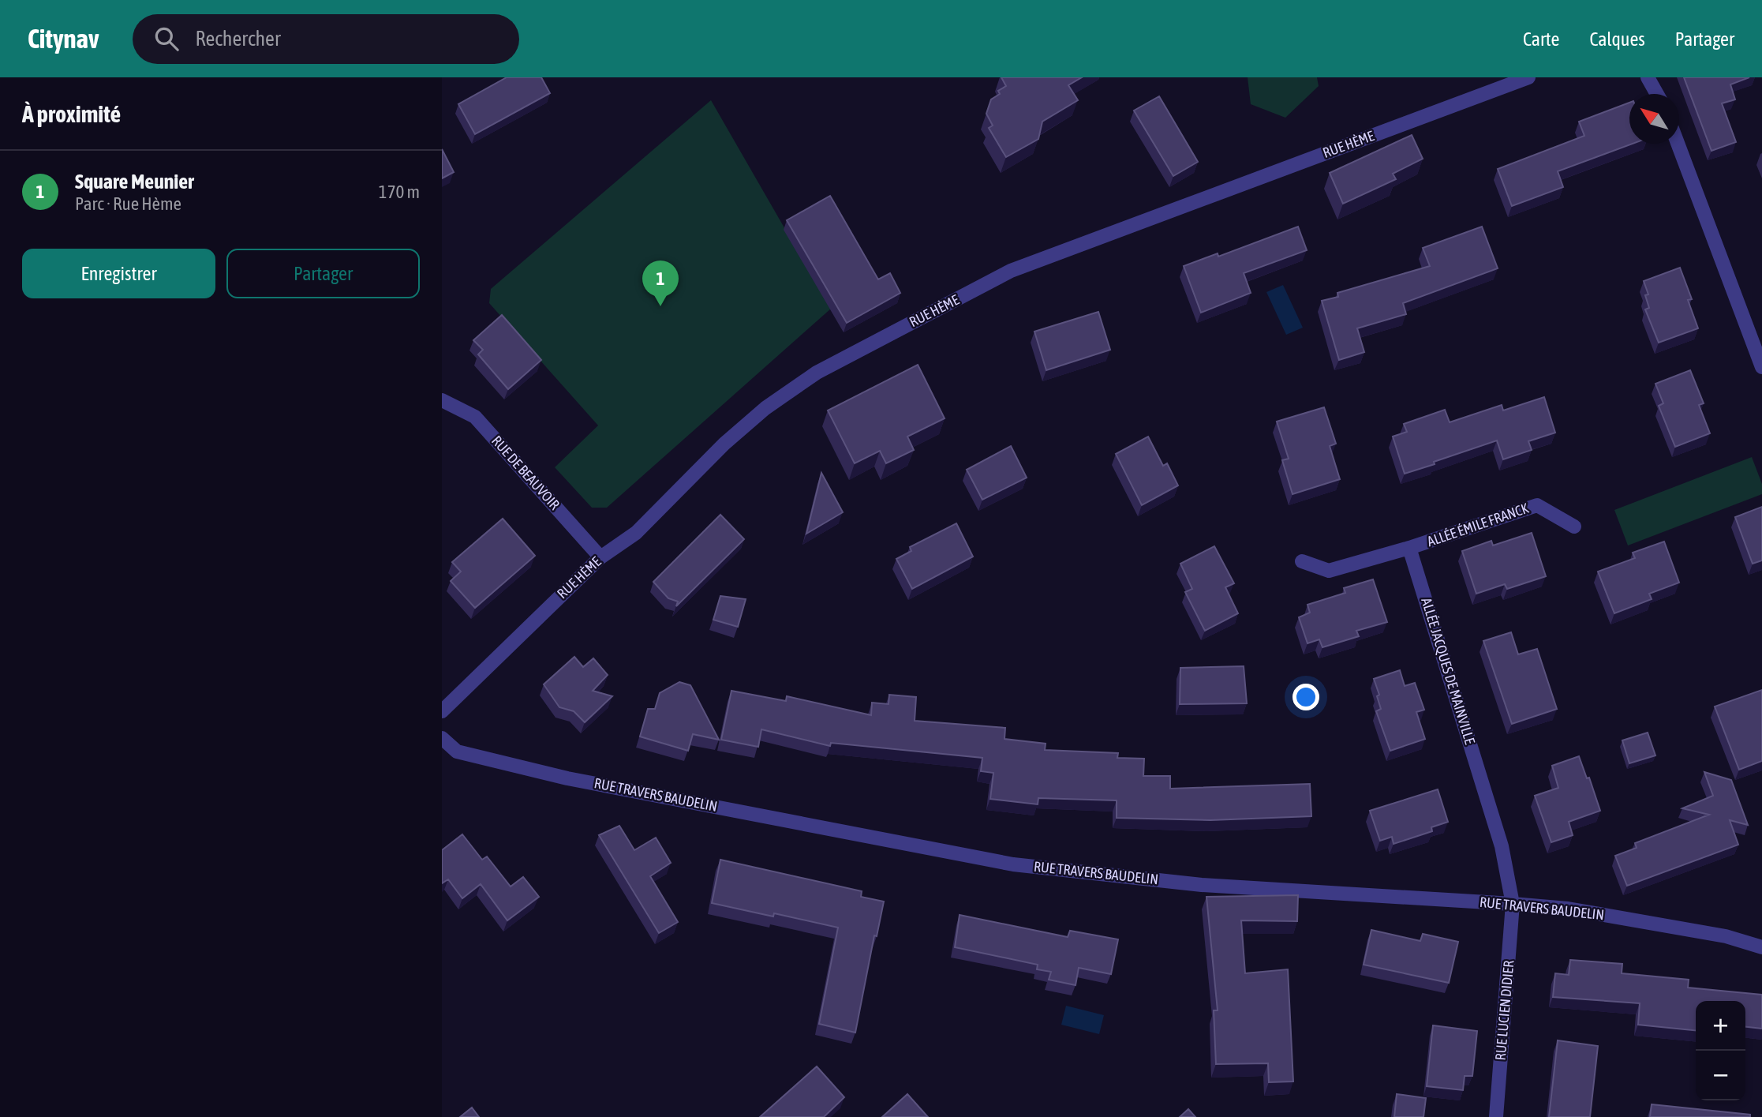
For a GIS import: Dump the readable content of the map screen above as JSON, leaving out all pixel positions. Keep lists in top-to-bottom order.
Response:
{
  "streets": {
    "street": [
      "RUE HÈME",
      "RUE DE BEAUVOIR",
      "ALLÉE ÉMILE FRANCK",
      "ALLÉE JACQUES DE MAINVILLE",
      "RUE TRAVERS BAUDELIN",
      "RUE LUCIEN DIDIER"
    ]
  },
  "crossings": [
    ["RUE HÈME", "RUE DE BEAUVOIR"],
    ["ALLÉE ÉMILE FRANCK", "ALLÉE JACQUES DE MAINVILLE"],
    ["ALLÉE JACQUES DE MAINVILLE", "RUE TRAVERS BAUDELIN"],
    ["ALLÉE JACQUES DE MAINVILLE", "RUE LUCIEN DIDIER"],
    ["RUE TRAVERS BAUDELIN", "RUE LUCIEN DIDIER"]
  ],
  "north": "top left",
  "page": {
    "header": "Citynav",
    "search": "Rechercher",
    "nav": ["Carte", "Calques", "Partager"],
    "heading": "À proximité",
    "list": [
      {
        "mark": "1",
        "name": "Square Meunier",
        "note": "Parc · Rue Hème",
        "value": "170 m"
      }
    ],
    "buttons": ["Enregistrer", "Partager"],
    "pins": "1",
    "map_buttons": ["+", "−"]
  }
}
